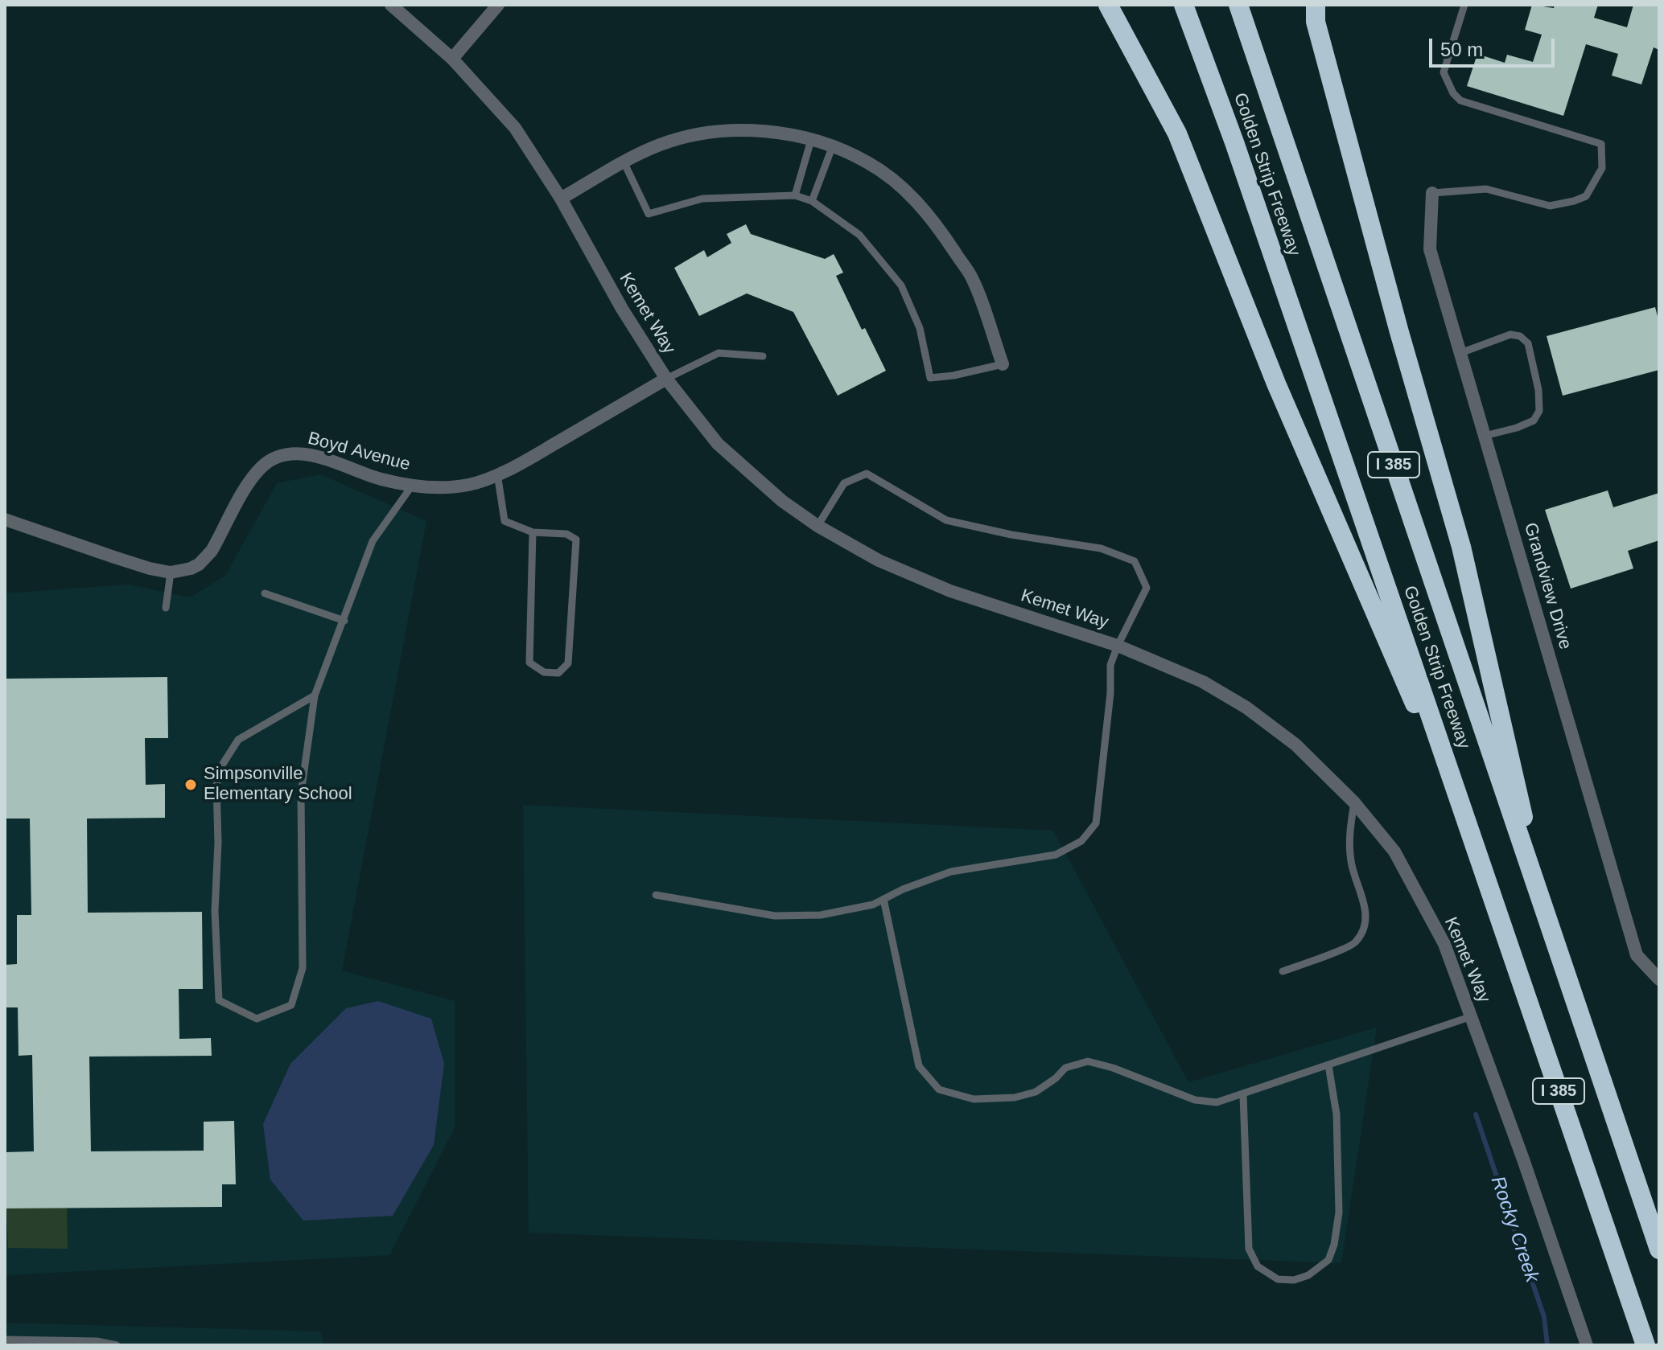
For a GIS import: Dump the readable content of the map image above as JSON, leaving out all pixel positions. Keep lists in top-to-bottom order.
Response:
{
  "streets": {
    "highway": ["Golden Strip Freeway", "I 385"],
    "street": ["Kemet Way", "Boyd Avenue", "Grandview Drive"]
  },
  "crossings": [
    ["Kemet Way", "Boyd Avenue"]
  ],
  "water": ["Rocky Creek"],
  "places": ["Simpsonville Elementary School"],
  "scale_bar": "50 m"
}
